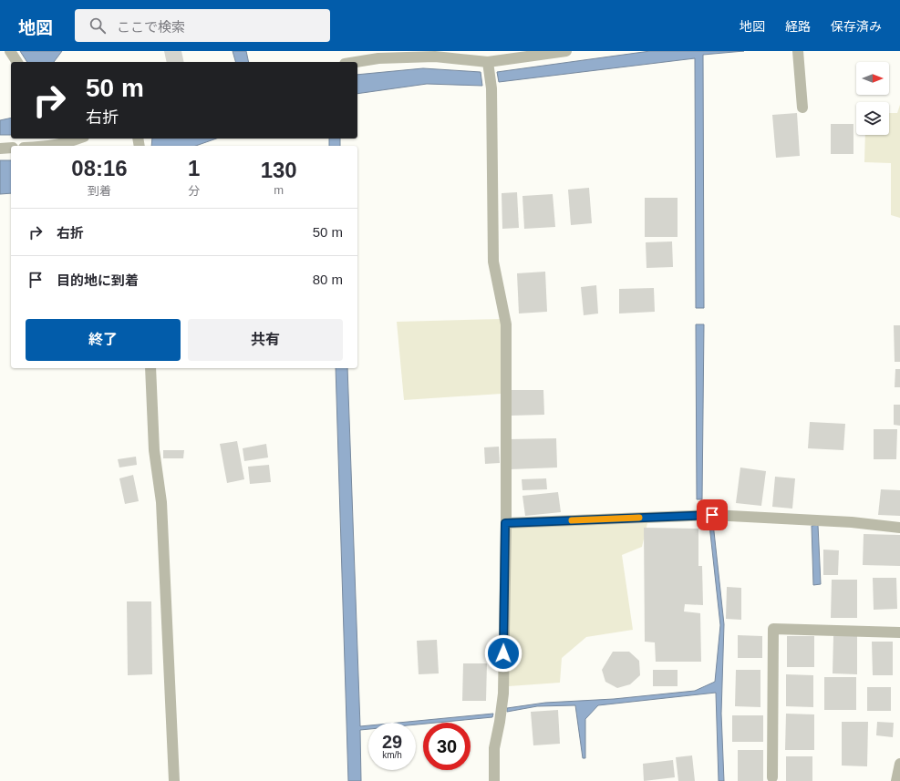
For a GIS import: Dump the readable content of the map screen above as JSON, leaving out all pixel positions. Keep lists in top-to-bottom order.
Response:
{
  "north": "right",
  "page": {
    "header": "地図",
    "search": "ここで検索",
    "nav": ["地図", "経路", "保存済み"],
    "turn": ["50 m", "右折"],
    "eta": [
      "08:16",
      "到着",
      "1",
      "分",
      "130",
      "m"
    ],
    "list": [
      {
        "name": "右折",
        "value": "50 m"
      },
      {
        "name": "目的地に到着",
        "value": "80 m"
      }
    ],
    "buttons": ["終了", "共有"],
    "speed": "29 km/h",
    "limit": "30"
  }
}
